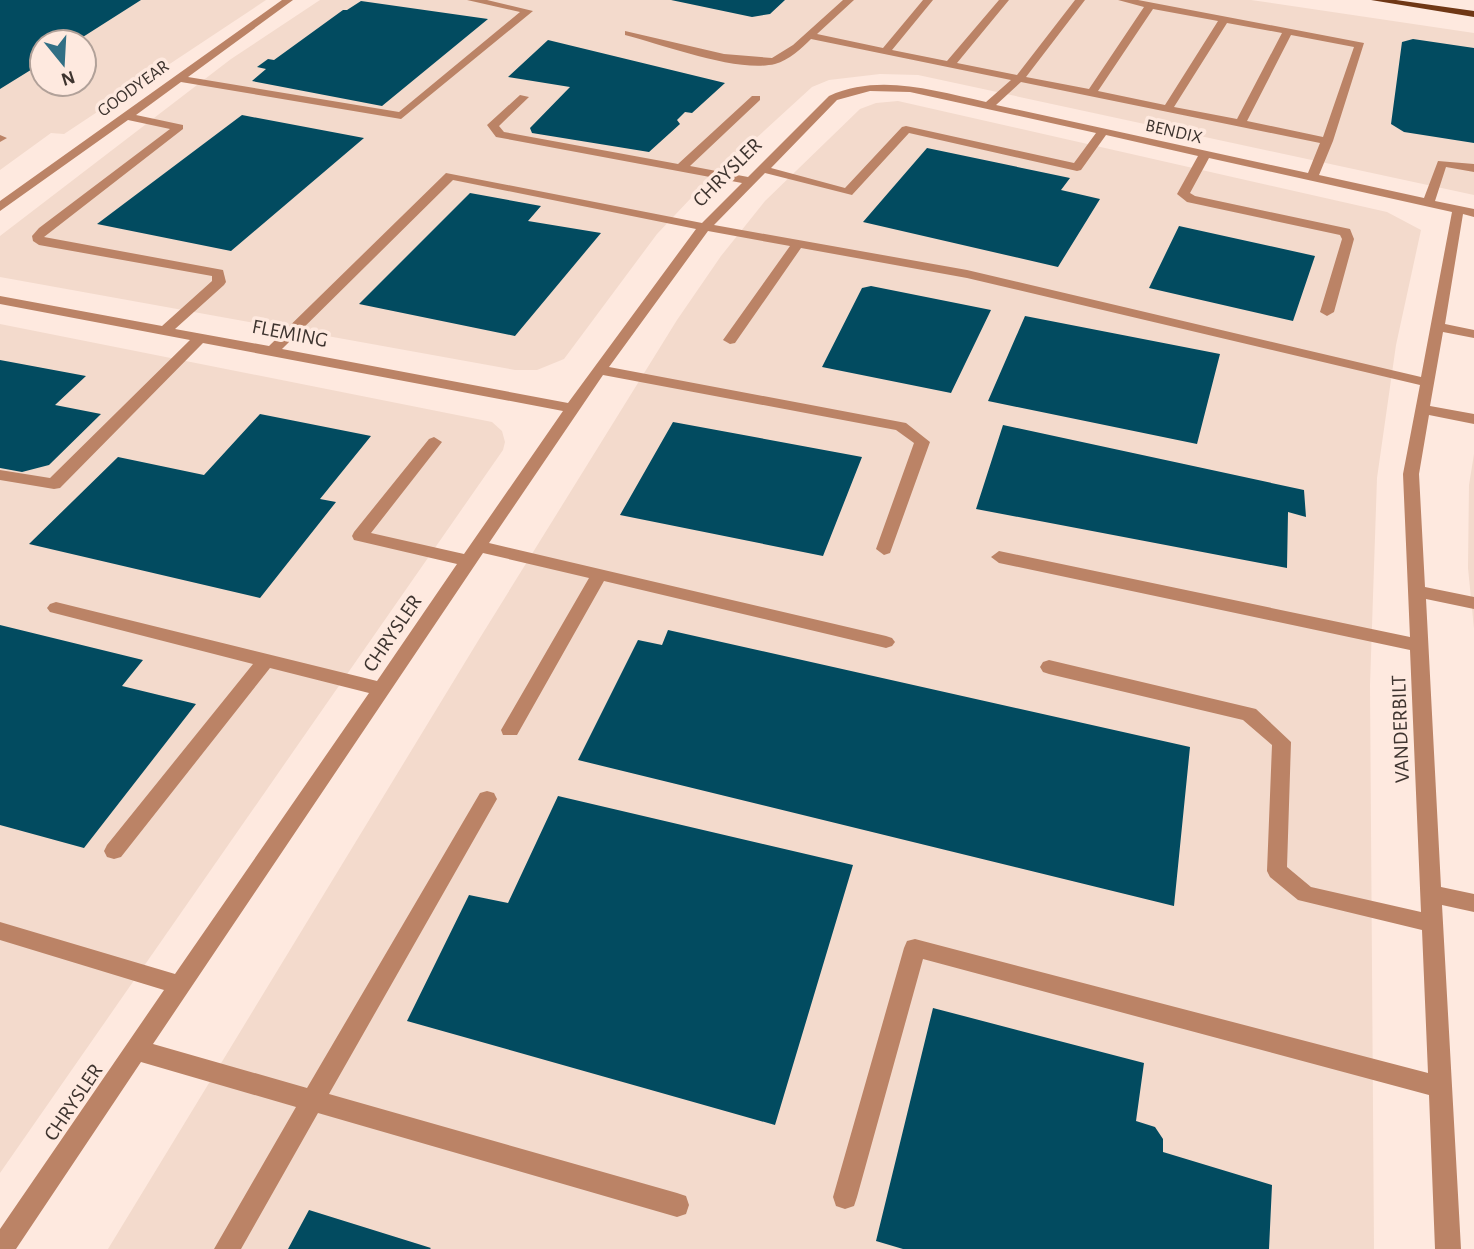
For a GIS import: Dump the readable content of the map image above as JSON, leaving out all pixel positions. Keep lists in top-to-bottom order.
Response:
{
  "streets": {
    "street": [
      "GOODYEAR",
      "BENDIX",
      "CHRYSLER",
      "FLEMING",
      "VANDERBILT"
    ]
  },
  "crossings": [
    ["BENDIX", "CHRYSLER"],
    ["BENDIX", "VANDERBILT"],
    ["CHRYSLER", "FLEMING"]
  ],
  "north": "bottom"
}
